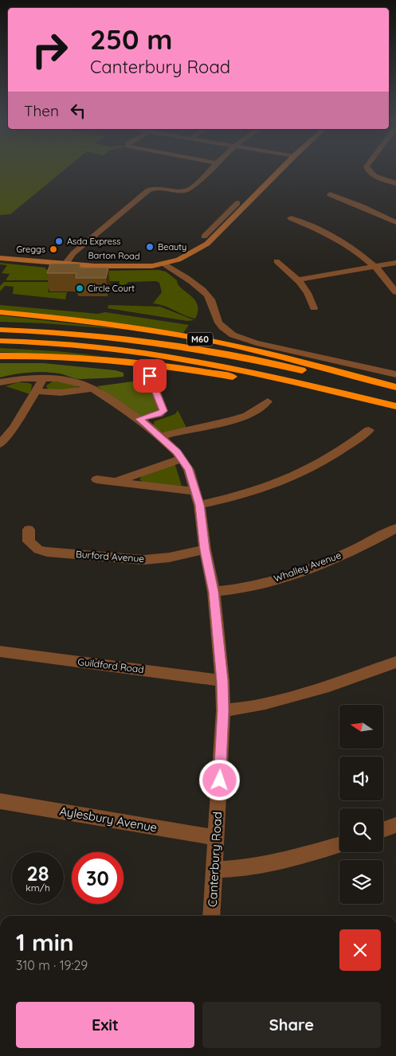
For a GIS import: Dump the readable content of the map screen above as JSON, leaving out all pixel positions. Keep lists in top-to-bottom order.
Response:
{
  "streets": {
    "highway": ["M60"],
    "street": [
      "Barton Road",
      "Burford Avenue",
      "Whalley Avenue",
      "Guildford Road",
      "Aylesbury Avenue",
      "Canterbury Road"
    ]
  },
  "crossings": [
    ["Burford Avenue", "Canterbury Road"],
    ["Whalley Avenue", "Canterbury Road"],
    ["Guildford Road", "Canterbury Road"],
    ["Aylesbury Avenue", "Canterbury Road"]
  ],
  "places": [
    "Asda Express",
    "Beauty",
    "Greggs",
    "Circle Court"
  ],
  "north": "left",
  "page": {
    "turn": ["250 m", "Canterbury Road"],
    "then": "Then",
    "speed": "28 km/h",
    "limit": "30",
    "heading": ["1 min", "310 m · 19:29"],
    "buttons": ["Exit", "Share"]
  }
}
